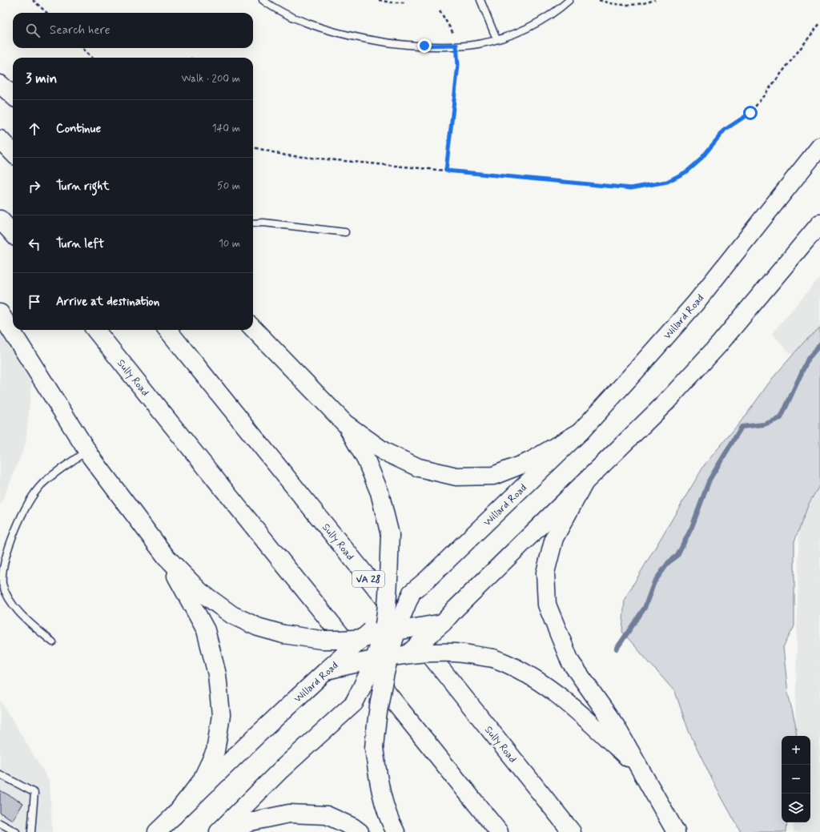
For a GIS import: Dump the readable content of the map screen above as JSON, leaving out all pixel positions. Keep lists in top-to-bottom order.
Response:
{
  "streets": {
    "main road": ["Willard Road", "Sully Road", "VA 28"]
  },
  "page": {
    "search": "Search here",
    "heading": ["3 min", "Walk · 200 m"],
    "list": [
      ["Continue", "140 m"],
      ["Turn right", "50 m"],
      ["Turn left", "10 m"],
      "Arrive at destination"
    ],
    "map_buttons": ["+", "−"]
  }
}
